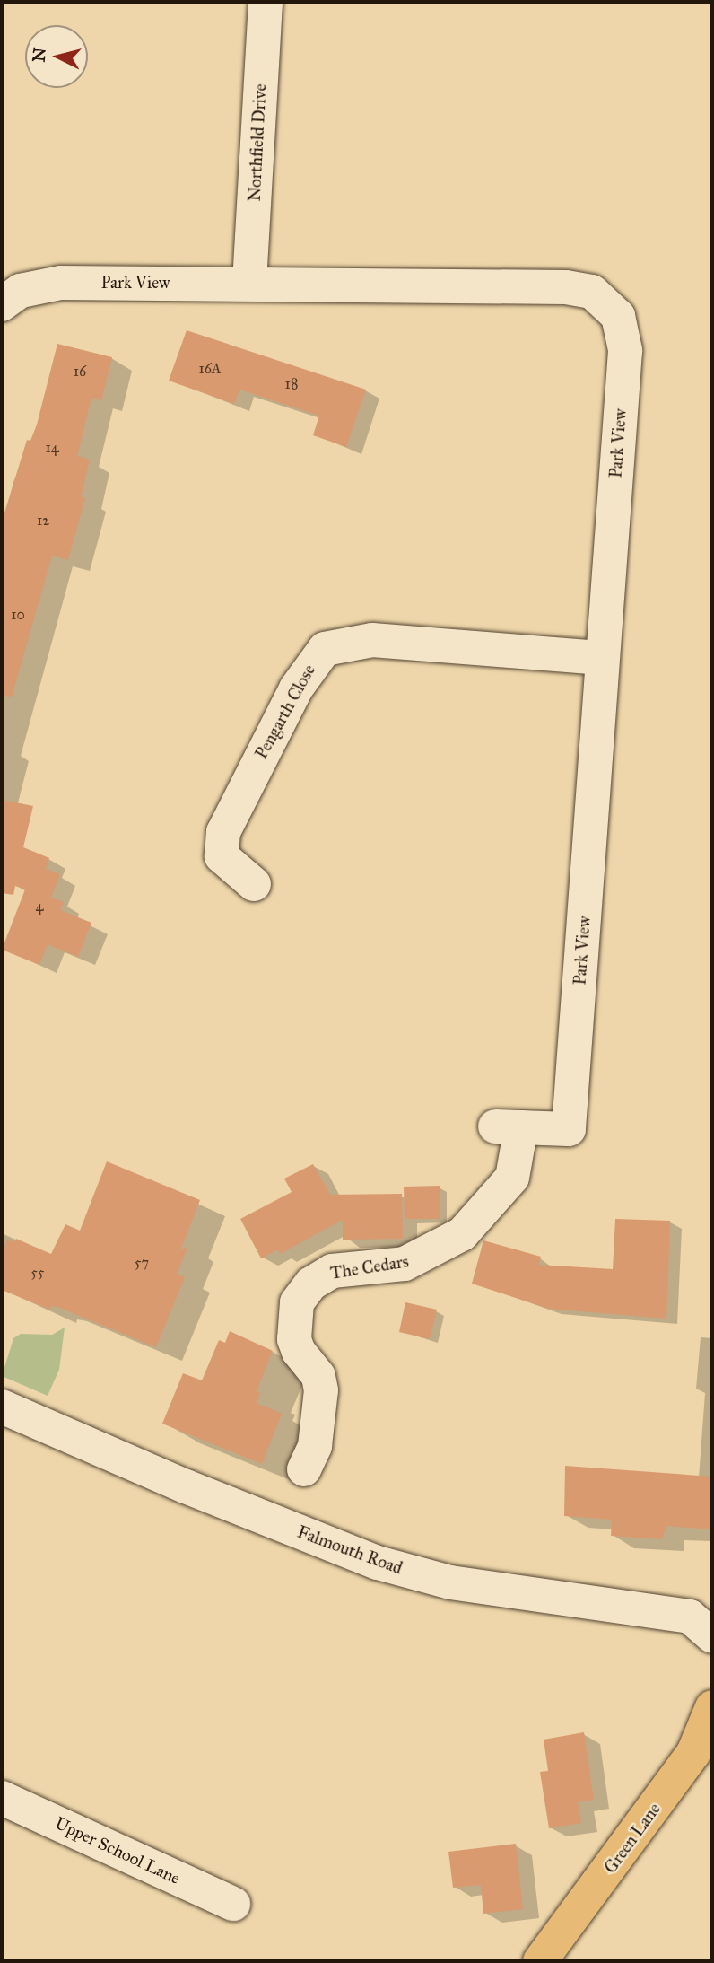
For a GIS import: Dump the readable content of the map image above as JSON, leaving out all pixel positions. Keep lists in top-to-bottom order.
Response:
{
  "streets": {
    "highway": ["Green Lane"],
    "street": [
      "Northfield Drive",
      "Park View",
      "Pengarth Close",
      "The Cedars",
      "Falmouth Road",
      "Upper School Lane"
    ]
  },
  "crossings": [
    ["Northfield Drive", "Park View"],
    ["Park View", "Pengarth Close"],
    ["Park View", "The Cedars"]
  ],
  "house_numbers": [
    "16A",
    "16",
    "18",
    "14",
    "12",
    "10",
    "4",
    "57",
    "55"
  ],
  "north": "left"
}
